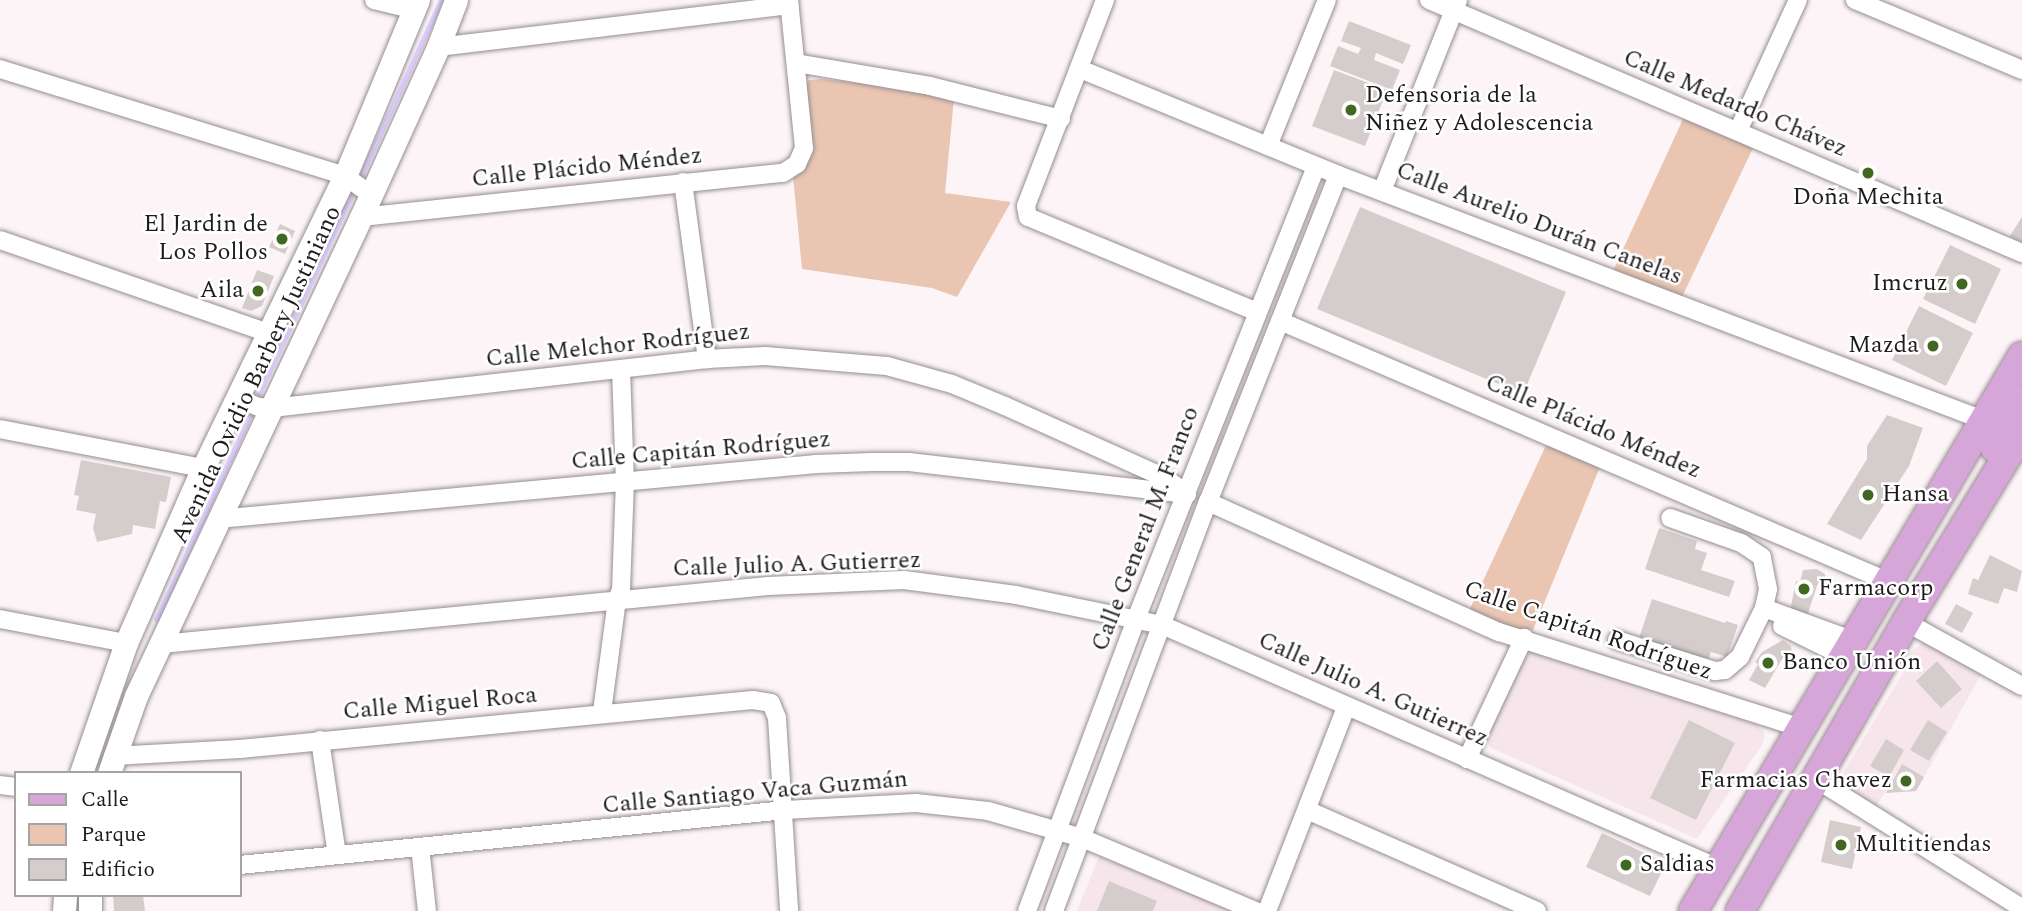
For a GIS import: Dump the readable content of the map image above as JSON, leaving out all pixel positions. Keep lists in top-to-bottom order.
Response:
{
  "streets": {
    "street": [
      "Calle Medardo Chávez",
      "Calle Plácido Méndez",
      "Calle Aurelio Durán Canelas",
      "Calle Melchor Rodríguez",
      "Avenida Ovidio Barbery Justiniano",
      "Calle Capitán Rodríguez",
      "Calle General M. Franco",
      "Calle Julio A. Gutierrez",
      "Calle Miguel Roca",
      "Calle Santiago Vaca Guzmán"
    ]
  },
  "crossings": [
    ["Calle Plácido Méndez", "Avenida Ovidio Barbery Justiniano"],
    ["Calle Plácido Méndez", "Calle General M. Franco"],
    ["Calle Aurelio Durán Canelas", "Calle General M. Franco"],
    ["Calle Melchor Rodríguez", "Avenida Ovidio Barbery Justiniano"],
    ["Calle Melchor Rodríguez", "Calle Capitán Rodríguez"],
    ["Calle Melchor Rodríguez", "Calle General M. Franco"],
    ["Avenida Ovidio Barbery Justiniano", "Calle Capitán Rodríguez"],
    ["Avenida Ovidio Barbery Justiniano", "Calle Julio A. Gutierrez"],
    ["Avenida Ovidio Barbery Justiniano", "Calle Miguel Roca"],
    ["Calle Capitán Rodríguez", "Calle General M. Franco"],
    ["Calle General M. Franco", "Calle Julio A. Gutierrez"],
    ["Calle General M. Franco", "Calle Santiago Vaca Guzmán"],
    ["Calle Miguel Roca", "Calle Santiago Vaca Guzmán"]
  ],
  "places": [
    "Defensoria de la Niñez y Adolescencia",
    "Doña Mechita",
    "El Jardin de Los Pollos",
    "Imcruz",
    "Aila",
    "Mazda",
    "Hansa",
    "Farmacorp",
    "Banco Unión",
    "Farmacias Chavez",
    "Multitiendas",
    "Saldias"
  ],
  "legend": ["Calle", "Parque", "Edificio"]
}
